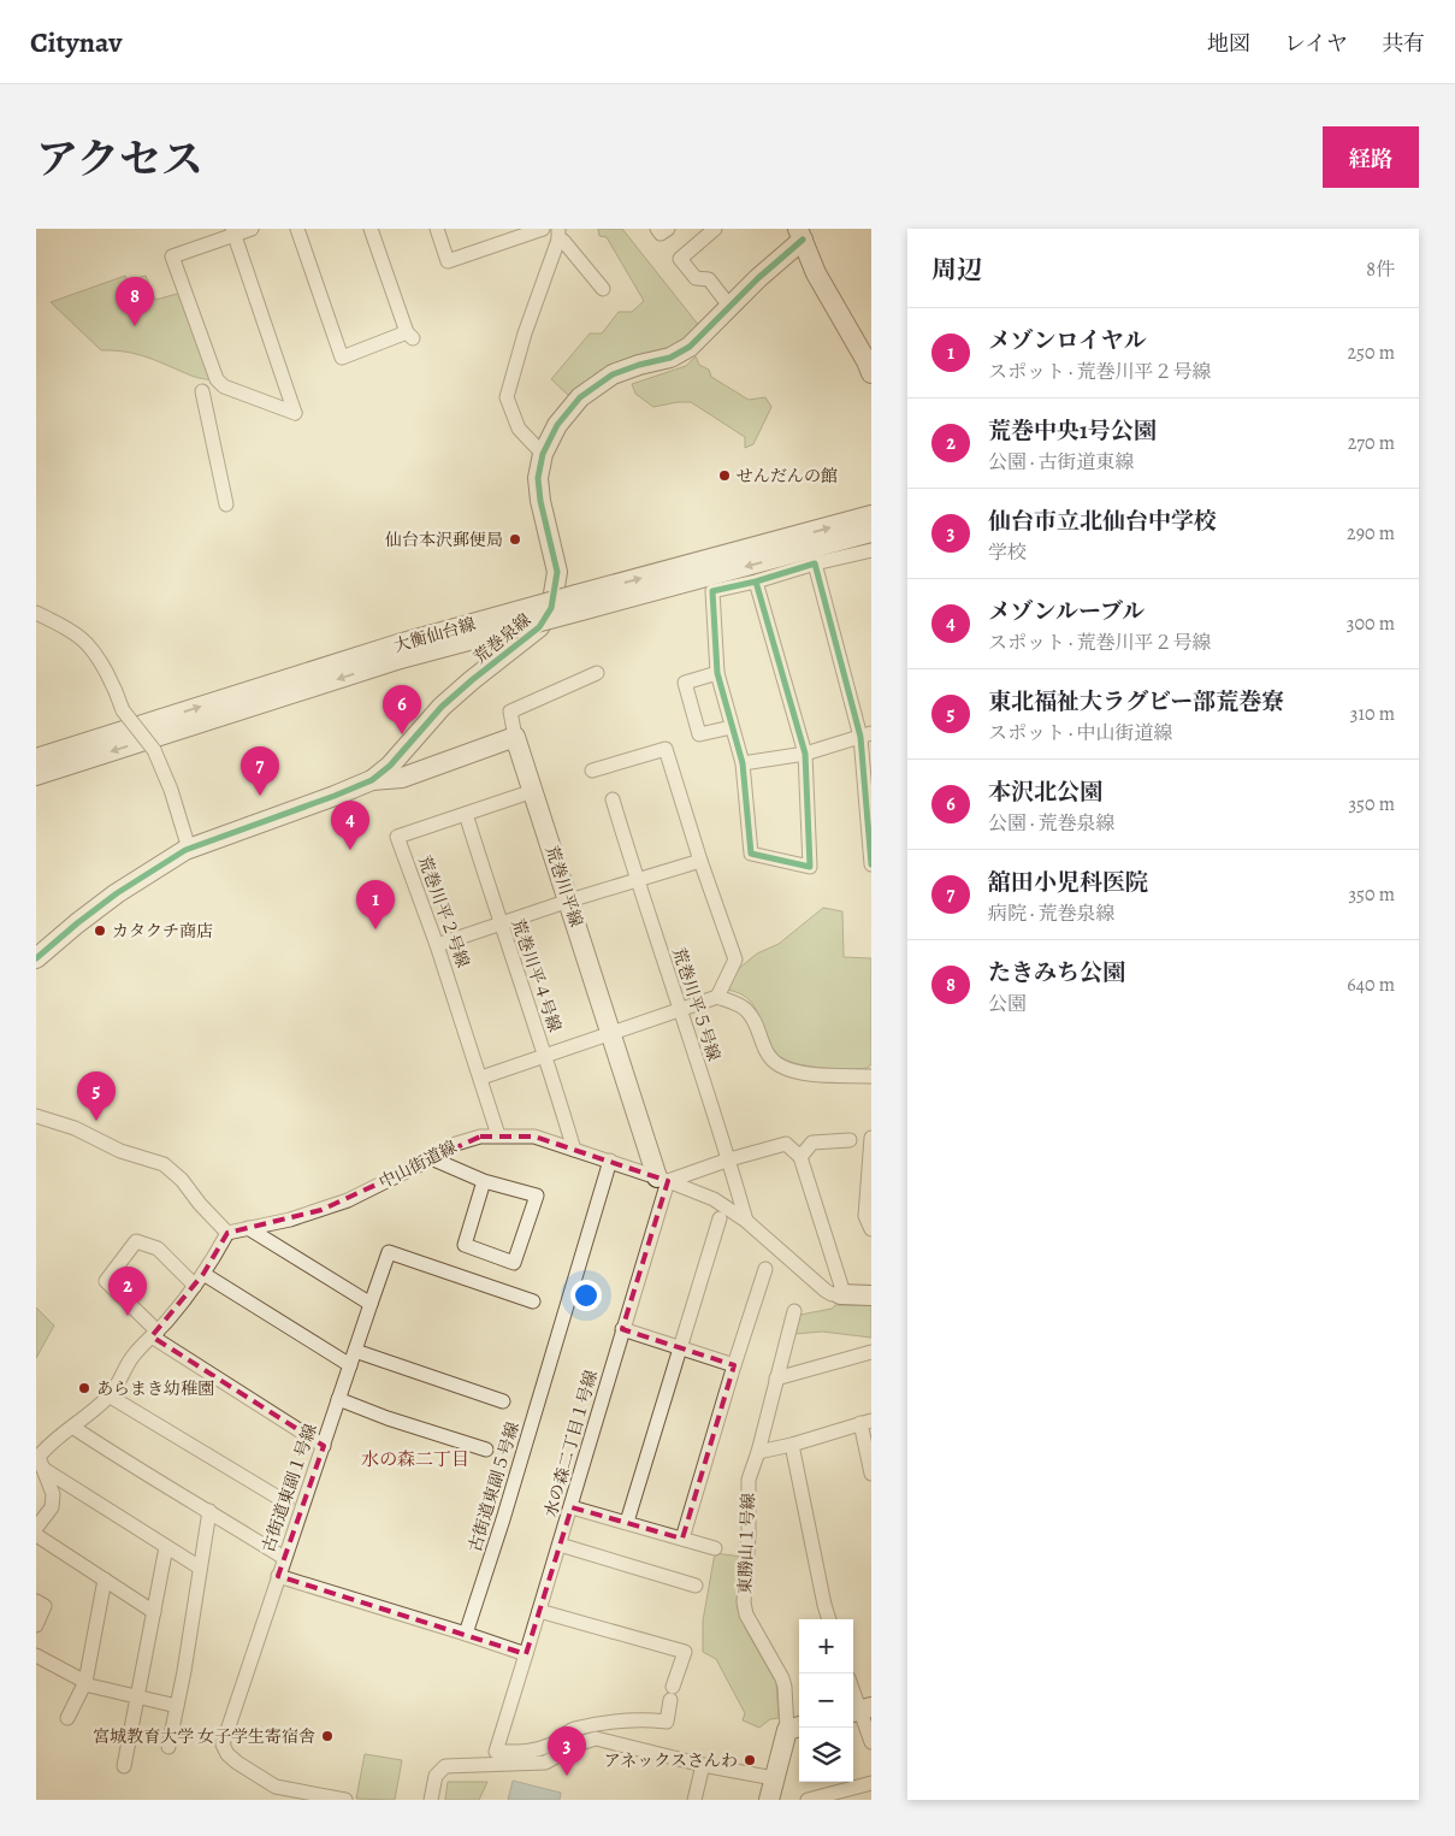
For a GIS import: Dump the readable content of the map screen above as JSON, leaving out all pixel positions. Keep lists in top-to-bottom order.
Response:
{
  "streets": {
    "street": [
      "大衡仙台線",
      "荒巻泉線",
      "荒巻川平線",
      "荒巻川平２号線",
      "荒巻川平４号線",
      "荒巻川平５号線",
      "中山街道線",
      "水の森二丁目１号線",
      "古街道東副５号線",
      "古街道東副１号線",
      "東勝山１号線"
    ]
  },
  "crossings": [
    ["荒巻川平線", "荒巻川平２号線"],
    ["荒巻川平線", "中山街道線"],
    ["荒巻川平線", "水の森二丁目１号線"],
    ["荒巻川平２号線", "荒巻川平４号線"],
    ["荒巻川平２号線", "中山街道線"],
    ["荒巻川平４号線", "中山街道線"],
    ["荒巻川平５号線", "中山街道線"],
    ["中山街道線", "水の森二丁目１号線"],
    ["中山街道線", "古街道東副５号線"]
  ],
  "districts": ["水の森二丁目"],
  "places": [
    "せんだんの館",
    "仙台本沢郵便局",
    "カタクチ商店",
    "あらまき幼稚園",
    "宮城教育大学 女子学生寄宿舎",
    "アネックスさんわ"
  ],
  "page": {
    "header": "Citynav",
    "nav": ["地図", "レイヤ", "共有"],
    "title": "アクセス",
    "buttons": "経路",
    "heading": ["周辺", "8件"],
    "pins": [
      "8",
      "6",
      "7",
      "4",
      "1",
      "5",
      "2",
      "3"
    ],
    "list": [
      {
        "mark": "1",
        "name": "メゾンロイヤル",
        "note": "スポット · 荒巻川平２号線",
        "value": "250 m"
      },
      {
        "mark": "2",
        "name": "荒巻中央1号公園",
        "note": "公園 · 古街道東線",
        "value": "270 m"
      },
      {
        "mark": "3",
        "name": "仙台市立北仙台中学校",
        "note": "学校",
        "value": "290 m"
      },
      {
        "mark": "4",
        "name": "メゾンルーブル",
        "note": "スポット · 荒巻川平２号線",
        "value": "300 m"
      },
      {
        "mark": "5",
        "name": "東北福祉大ラグビー部荒巻寮",
        "note": "スポット · 中山街道線",
        "value": "310 m"
      },
      {
        "mark": "6",
        "name": "本沢北公園",
        "note": "公園 · 荒巻泉線",
        "value": "350 m"
      },
      {
        "mark": "7",
        "name": "舘田小児科医院",
        "note": "病院 · 荒巻泉線",
        "value": "350 m"
      },
      {
        "mark": "8",
        "name": "たきみち公園",
        "note": "公園",
        "value": "640 m"
      }
    ],
    "map_buttons": ["+", "−"]
  }
}
